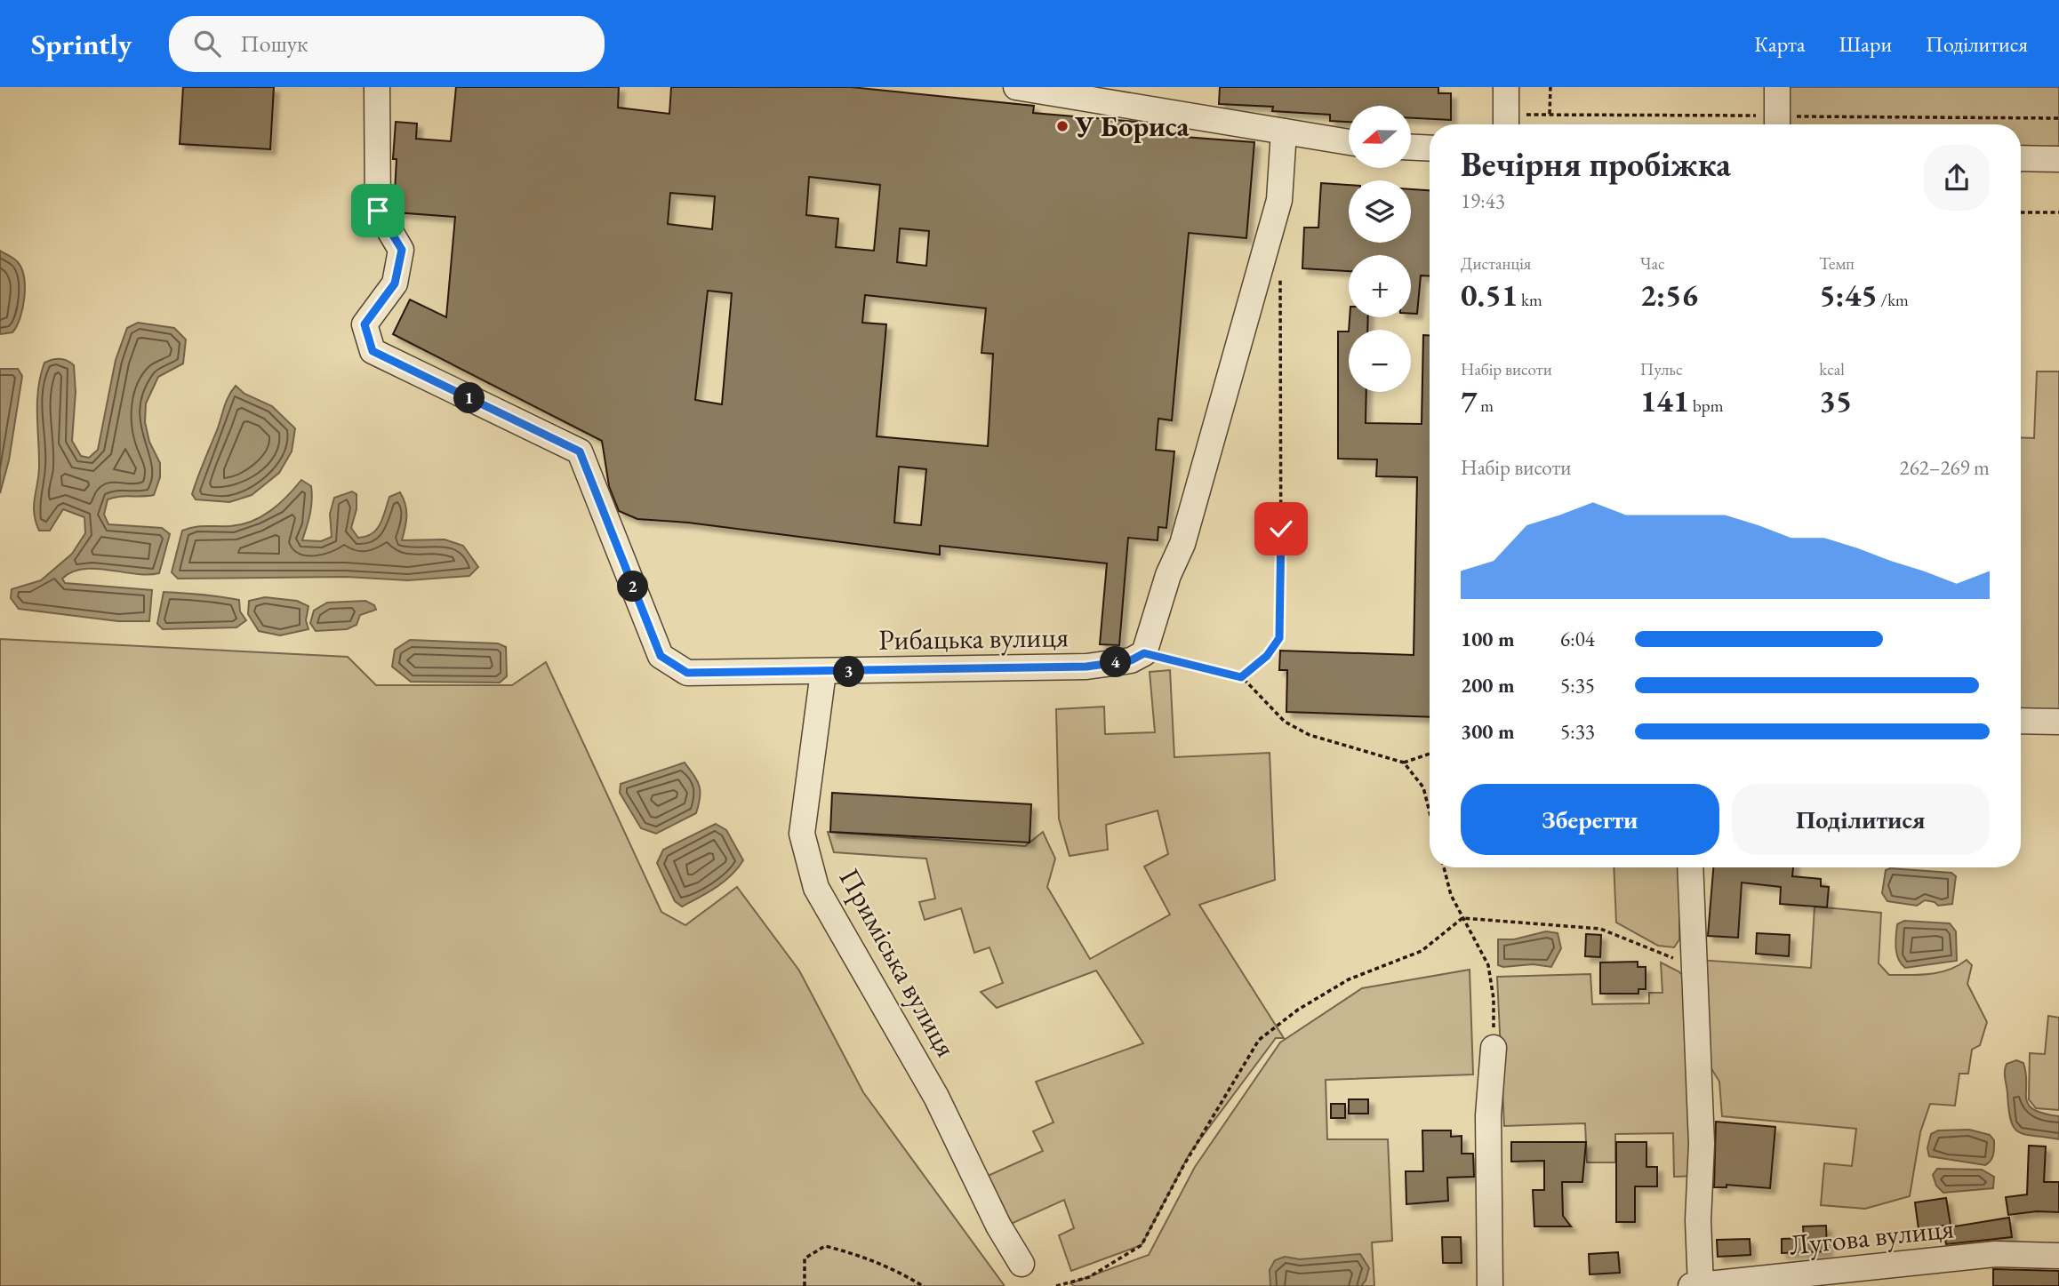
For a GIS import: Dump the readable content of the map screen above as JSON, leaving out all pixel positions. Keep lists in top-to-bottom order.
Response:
{
  "streets": {
    "street": ["Рибацька вулиця", "Приміська вулиця", "Лугова вулиця"]
  },
  "crossings": [
    ["Рибацька вулиця", "Приміська вулиця"]
  ],
  "places": ["У Бориса"],
  "north": "left",
  "page": {
    "header": "Sprintly",
    "search": "Пошук",
    "nav": ["Карта", "Шари", "Поділитися"],
    "map_buttons": ["+", "−"],
    "heading": ["Вечірня пробіжка", "19:43"],
    "stats": [
      ["Дистанція", "0.51 km"],
      ["Час", "2:56"],
      ["Темп", "5:45 /km"],
      ["Набір висоти", "7 m"],
      ["Пульс", "141 bpm"],
      ["kcal", "35"]
    ],
    "pins": [
      "1",
      "2",
      "4",
      "3"
    ],
    "chart": ["Набір висоти", "262–269 m"],
    "list": [
      {
        "name": "100 m",
        "note": "6:04"
      },
      {
        "name": "200 m",
        "note": "5:35"
      },
      {
        "name": "300 m",
        "note": "5:33"
      }
    ],
    "buttons": ["Зберегти", "Поділитися"]
  }
}
